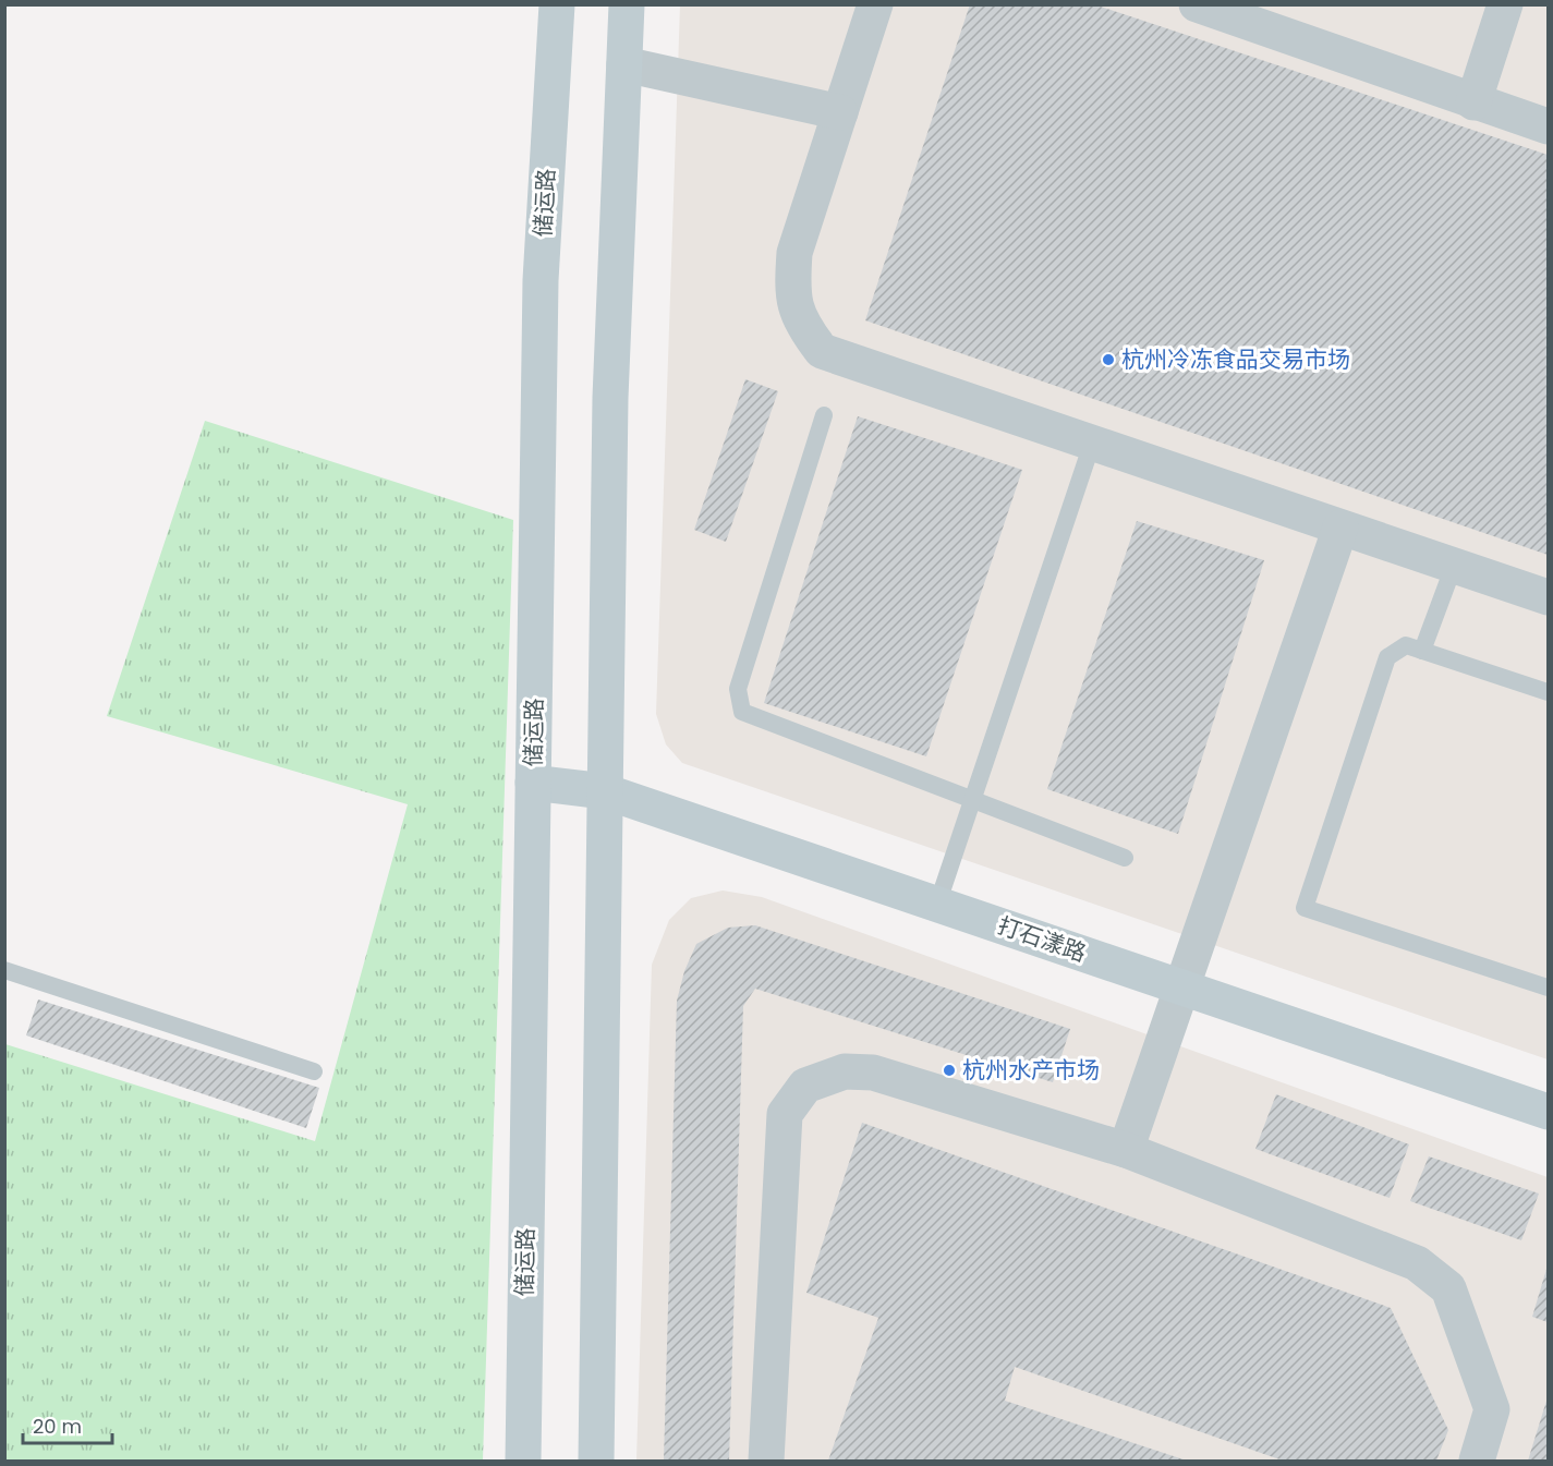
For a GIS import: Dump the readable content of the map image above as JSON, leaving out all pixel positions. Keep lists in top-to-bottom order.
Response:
{
  "streets": {
    "main road": ["储运路", "打石漾路"]
  },
  "crossings": [
    ["储运路", "打石漾路"]
  ],
  "places": ["杭州冷冻食品交易市场", "杭州水产市场"],
  "scale_bar": "20 m"
}
